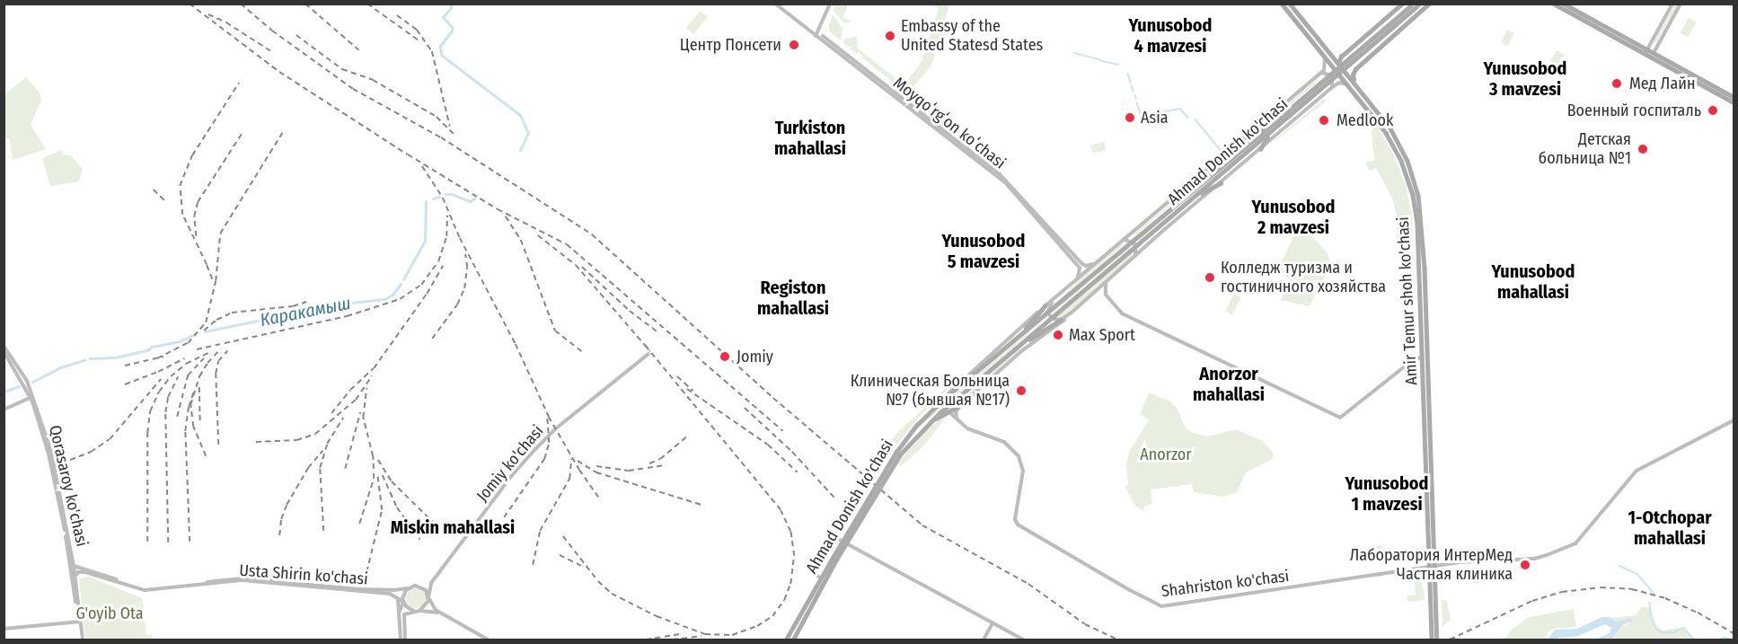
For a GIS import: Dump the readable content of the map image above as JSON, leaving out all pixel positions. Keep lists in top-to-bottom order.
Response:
{
  "streets": {
    "main road": [
      "Moyqoʻrgʻon koʻchasi",
      "Ahmad Donish ko'chasi",
      "Amir Temur shoh ko'chasi",
      "Jomiy ko'chasi",
      "Qorasaroy ko'chasi",
      "Usta Shirin ko'chasi",
      "Shahriston ko'chasi"
    ]
  },
  "crossings": [
    ["Moyqoʻrgʻon koʻchasi", "Ahmad Donish ko'chasi"],
    ["Ahmad Donish ko'chasi", "Amir Temur shoh ko'chasi"],
    ["Amir Temur shoh ko'chasi", "Shahriston ko'chasi"],
    ["Qorasaroy ko'chasi", "Usta Shirin ko'chasi"]
  ],
  "districts": [
    "Yunusobod 4 mavzesi",
    "Yunusobod 3 mavzesi",
    "Turkiston mahallasi",
    "Yunusobod 2 mavzesi",
    "Yunusobod 5 mavzesi",
    "Yunusobod mahallasi",
    "Registon mahallasi",
    "Anorzor mahallasi",
    "Yunusobod 1 mavzesi",
    "1-Otchopar mahallasi",
    "Miskin mahallasi"
  ],
  "water": ["Каракамыш"],
  "parks": ["Anorzor", "G'oyib Ota"],
  "places": [
    "Embassy of the United Statesd States",
    "Центр Понсети",
    "Мед Лайн",
    "Военный госпиталь",
    "Asia",
    "Medlook",
    "Детская больница №1",
    "Колледж туризма и гостиничного хозяйства",
    "Max Sport",
    "Jomiy",
    "Клиническая Больница №7 (бывшая №17)",
    "Лаборатория ИнтерМед Частная клиника"
  ]
}
